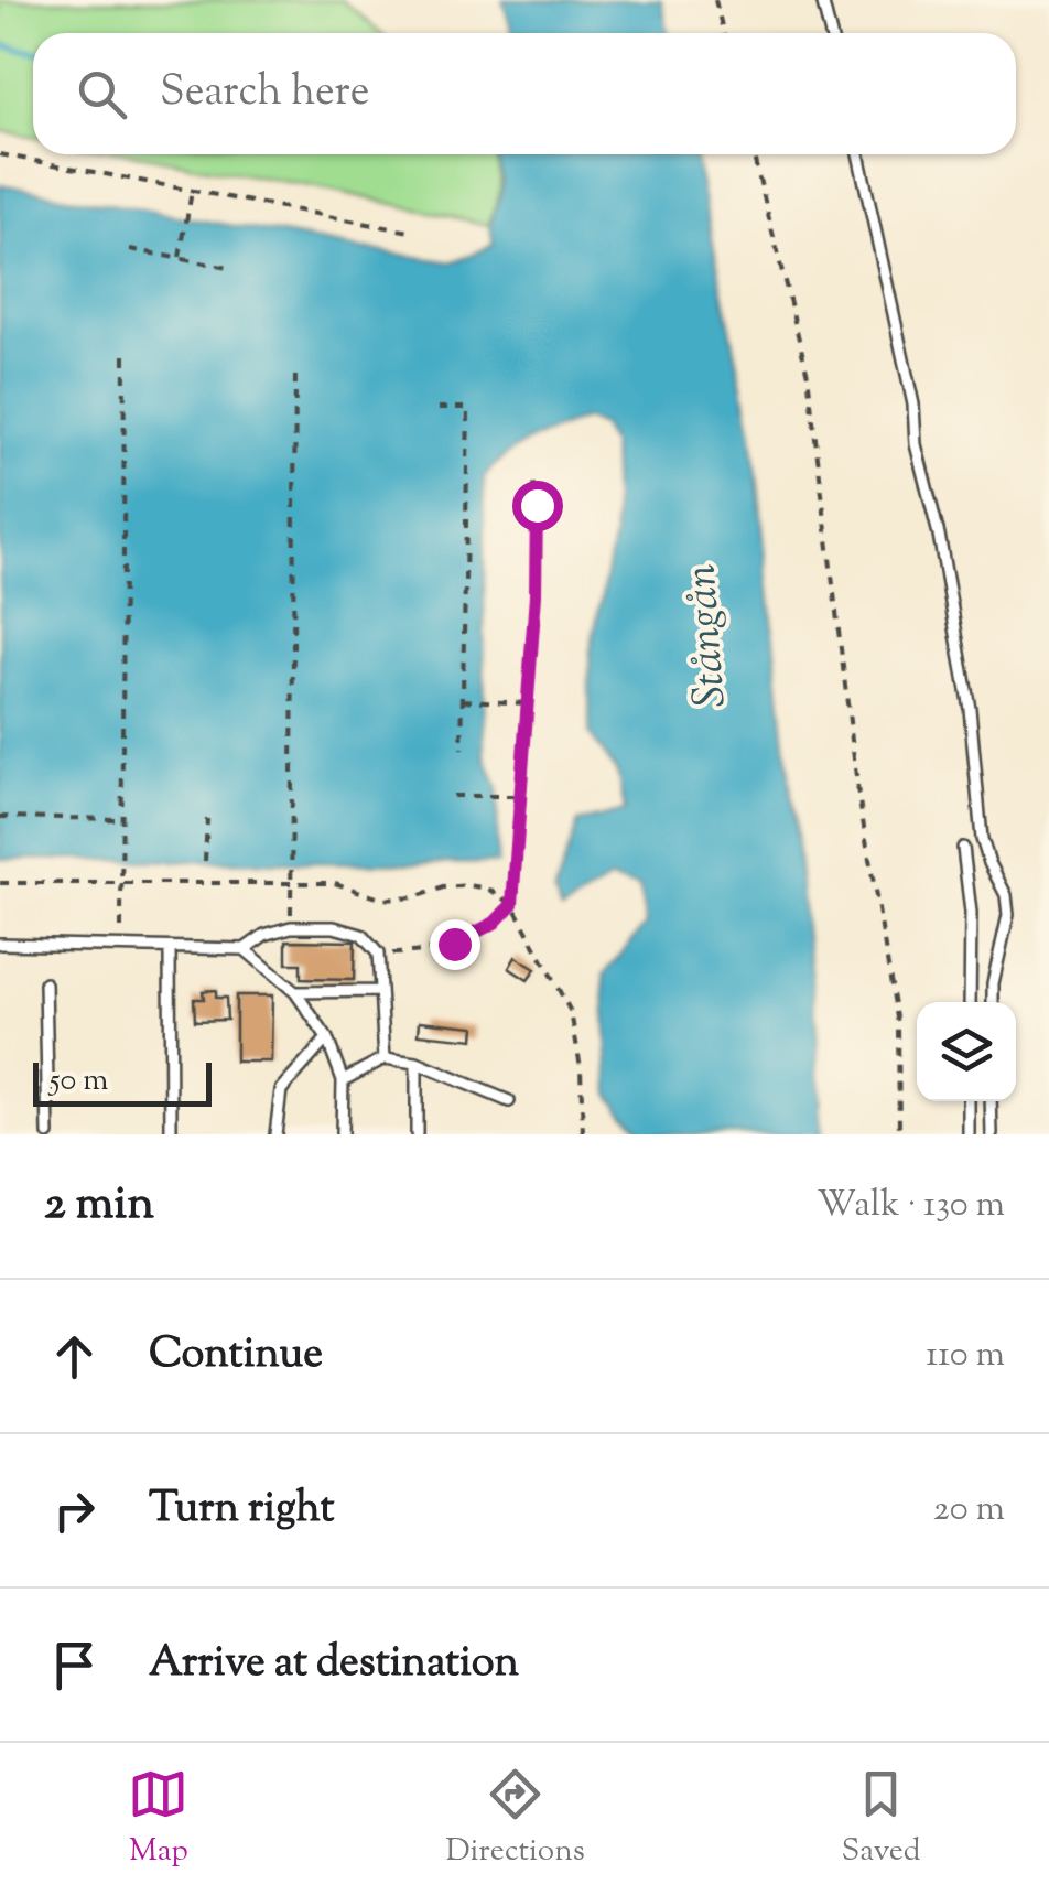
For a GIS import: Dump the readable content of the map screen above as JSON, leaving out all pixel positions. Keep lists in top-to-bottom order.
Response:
{
  "water": ["Stångån"],
  "scale_bar": "50 m",
  "page": {
    "search": "Search here",
    "scale": "50 m",
    "heading": ["2 min", "Walk · 130 m"],
    "list": [
      ["Continue", "110 m"],
      ["Turn right", "20 m"],
      "Arrive at destination"
    ],
    "nav": ["Map", "Directions", "Saved"]
  }
}
